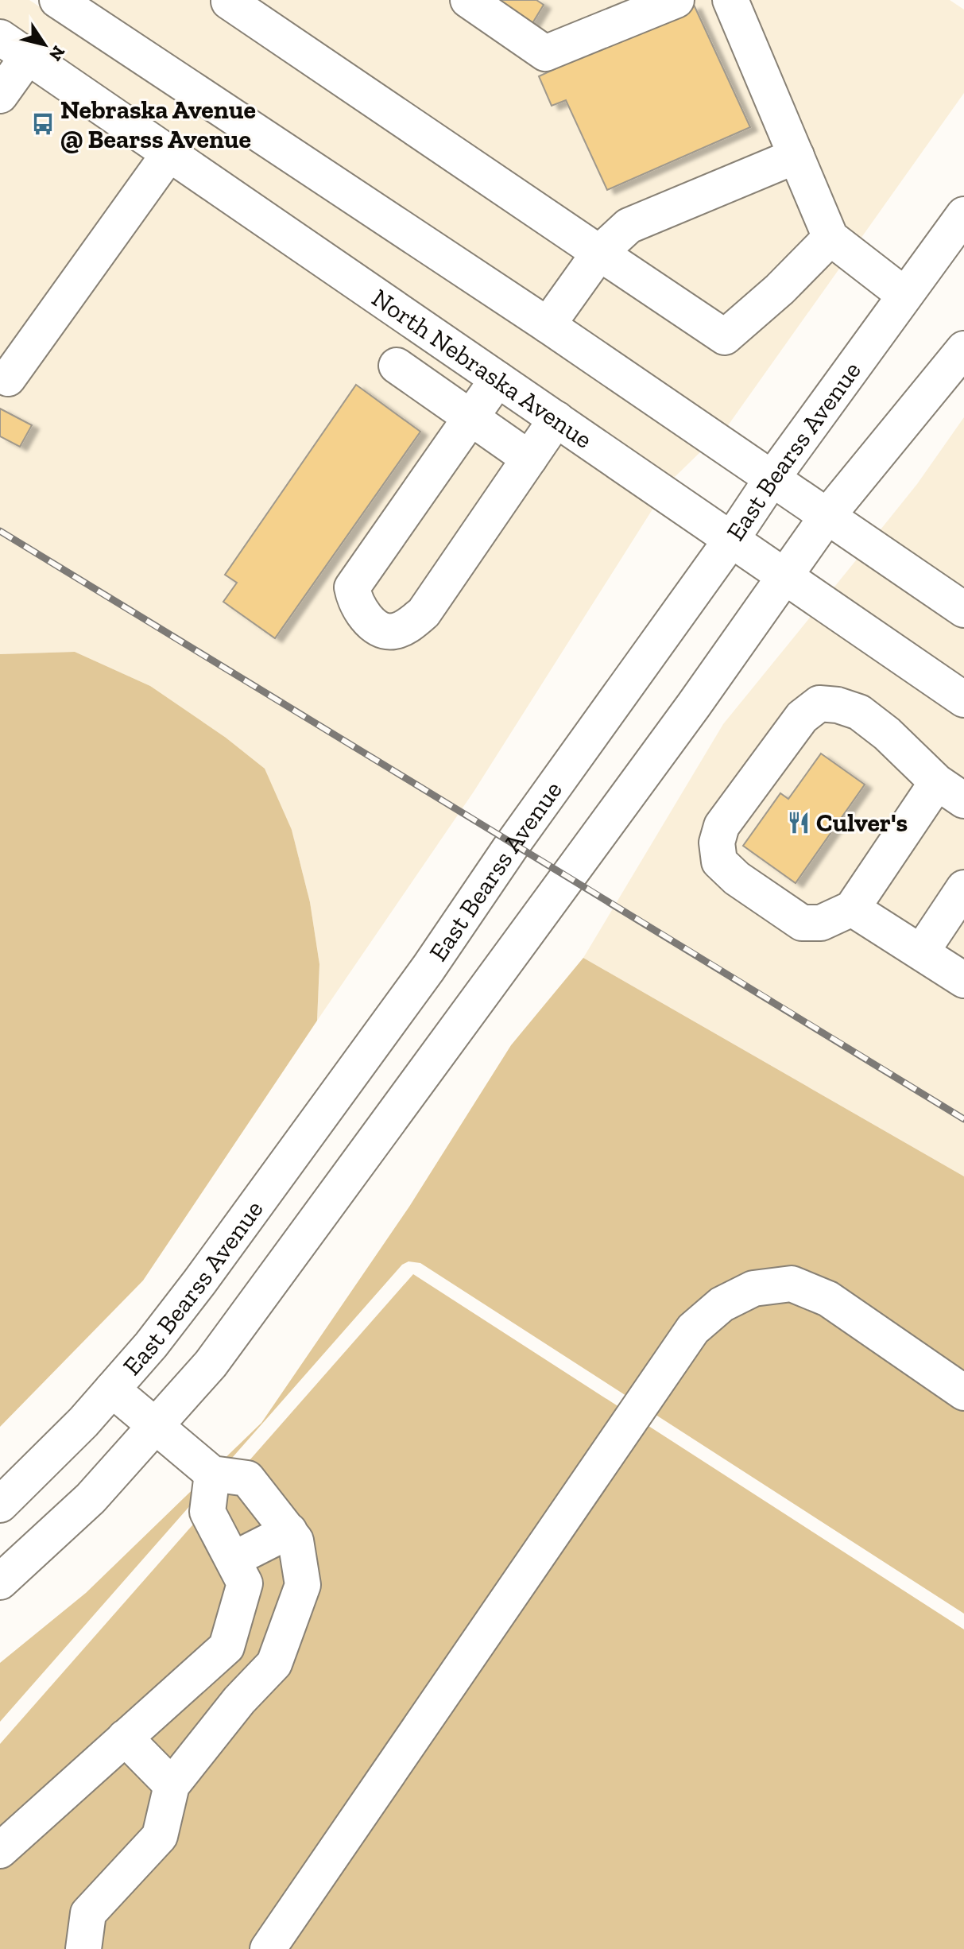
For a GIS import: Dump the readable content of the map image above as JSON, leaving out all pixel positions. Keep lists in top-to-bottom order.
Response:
{
  "streets": {
    "main road": ["North Nebraska Avenue", "East Bearss Avenue"]
  },
  "crossings": [
    ["North Nebraska Avenue", "East Bearss Avenue"]
  ],
  "places": {
    "bus stop": ["Nebraska Avenue @ Bearss Avenue"],
    "restaurant": ["Culver's"]
  },
  "north": "bottom right"
}
